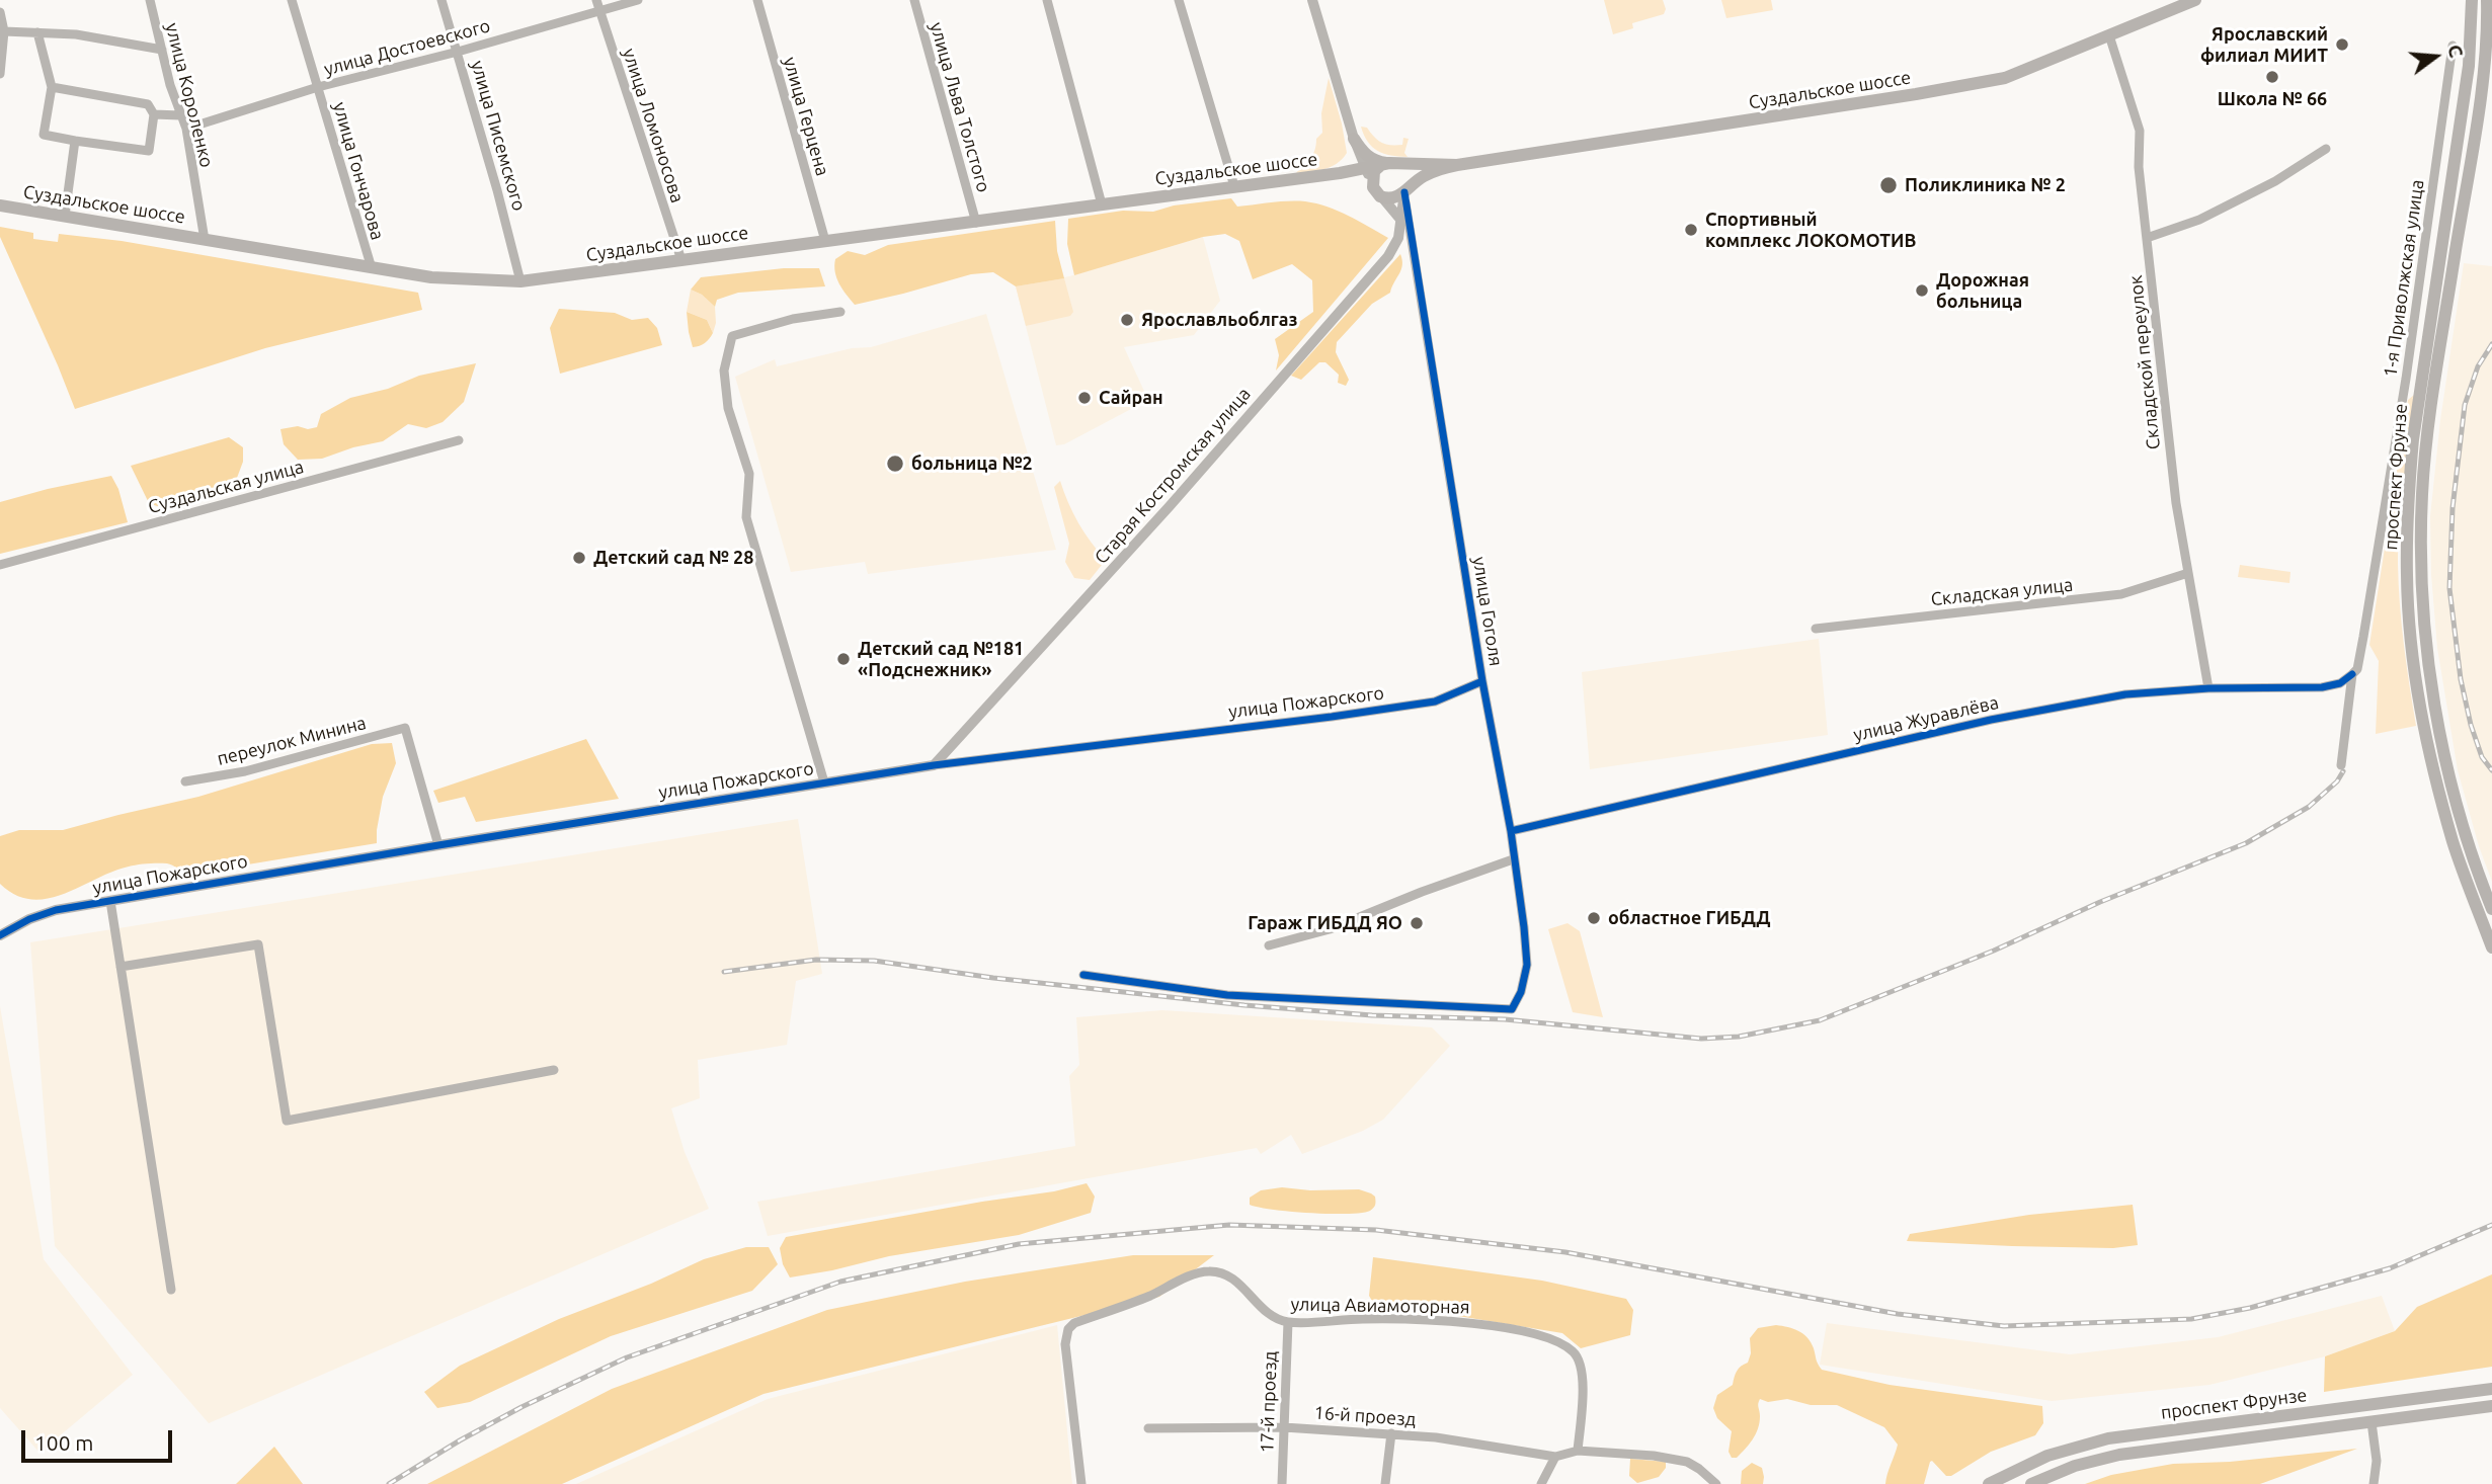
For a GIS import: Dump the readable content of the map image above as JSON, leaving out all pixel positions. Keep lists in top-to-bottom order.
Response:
{
  "streets": {
    "main road": ["Суздальское шоссе", "проспект Фрунзе"],
    "street": [
      "улица Достоевского",
      "улица Короленко",
      "улица Льва Толстого",
      "улица Герцена",
      "улица Ломоносова",
      "улица Писемского",
      "улица Гончарова",
      "1-я Приволжская улица",
      "Складской переулок",
      "Старая Костромская улица",
      "Суздальская улица",
      "Складская улица",
      "улица Гоголя",
      "улица Пожарского",
      "улица Журавлёва",
      "переулок Минина",
      "улица Авиамоторная",
      "17-й проезд",
      "16-й проезд"
    ]
  },
  "crossings": [
    ["улица Достоевского", "улица Короленко"],
    ["улица Достоевского", "улица Ломоносова"],
    ["улица Достоевского", "улица Писемского"],
    ["улица Достоевского", "улица Гончарова"],
    ["Суздальское шоссе", "улица Короленко"],
    ["Суздальское шоссе", "улица Льва Толстого"],
    ["Суздальское шоссе", "улица Герцена"],
    ["Суздальское шоссе", "улица Ломоносова"],
    ["Суздальское шоссе", "улица Писемского"],
    ["Суздальское шоссе", "улица Гончарова"],
    ["Суздальское шоссе", "Складской переулок"],
    ["Суздальское шоссе", "Старая Костромская улица"],
    ["Суздальское шоссе", "улица Гоголя"],
    ["1-я Приволжская улица", "улица Журавлёва"],
    ["Складской переулок", "Складская улица"],
    ["Складской переулок", "улица Журавлёва"],
    ["Старая Костромская улица", "улица Гоголя"],
    ["Старая Костромская улица", "улица Пожарского"],
    ["улица Гоголя", "улица Пожарского"],
    ["улица Гоголя", "улица Журавлёва"],
    ["улица Пожарского", "переулок Минина"],
    ["улица Авиамоторная", "17-й проезд"],
    ["улица Авиамоторная", "16-й проезд"],
    ["17-й проезд", "16-й проезд"]
  ],
  "places": [
    "Ярославский филиал МИИТ",
    "Школа № 66",
    "Поликлиника № 2",
    "Спортивный комплекс ЛОКОМОТИВ",
    "Дорожная больница",
    "Ярославльоблгаз",
    "Сайран",
    "больница №2",
    "Детский сад № 28",
    "Детский сад №181 «Подснежник»",
    "областное ГИБДД",
    "Гараж ГИБДД ЯО"
  ],
  "scale_bar": "100 m",
  "north": "right"
}
